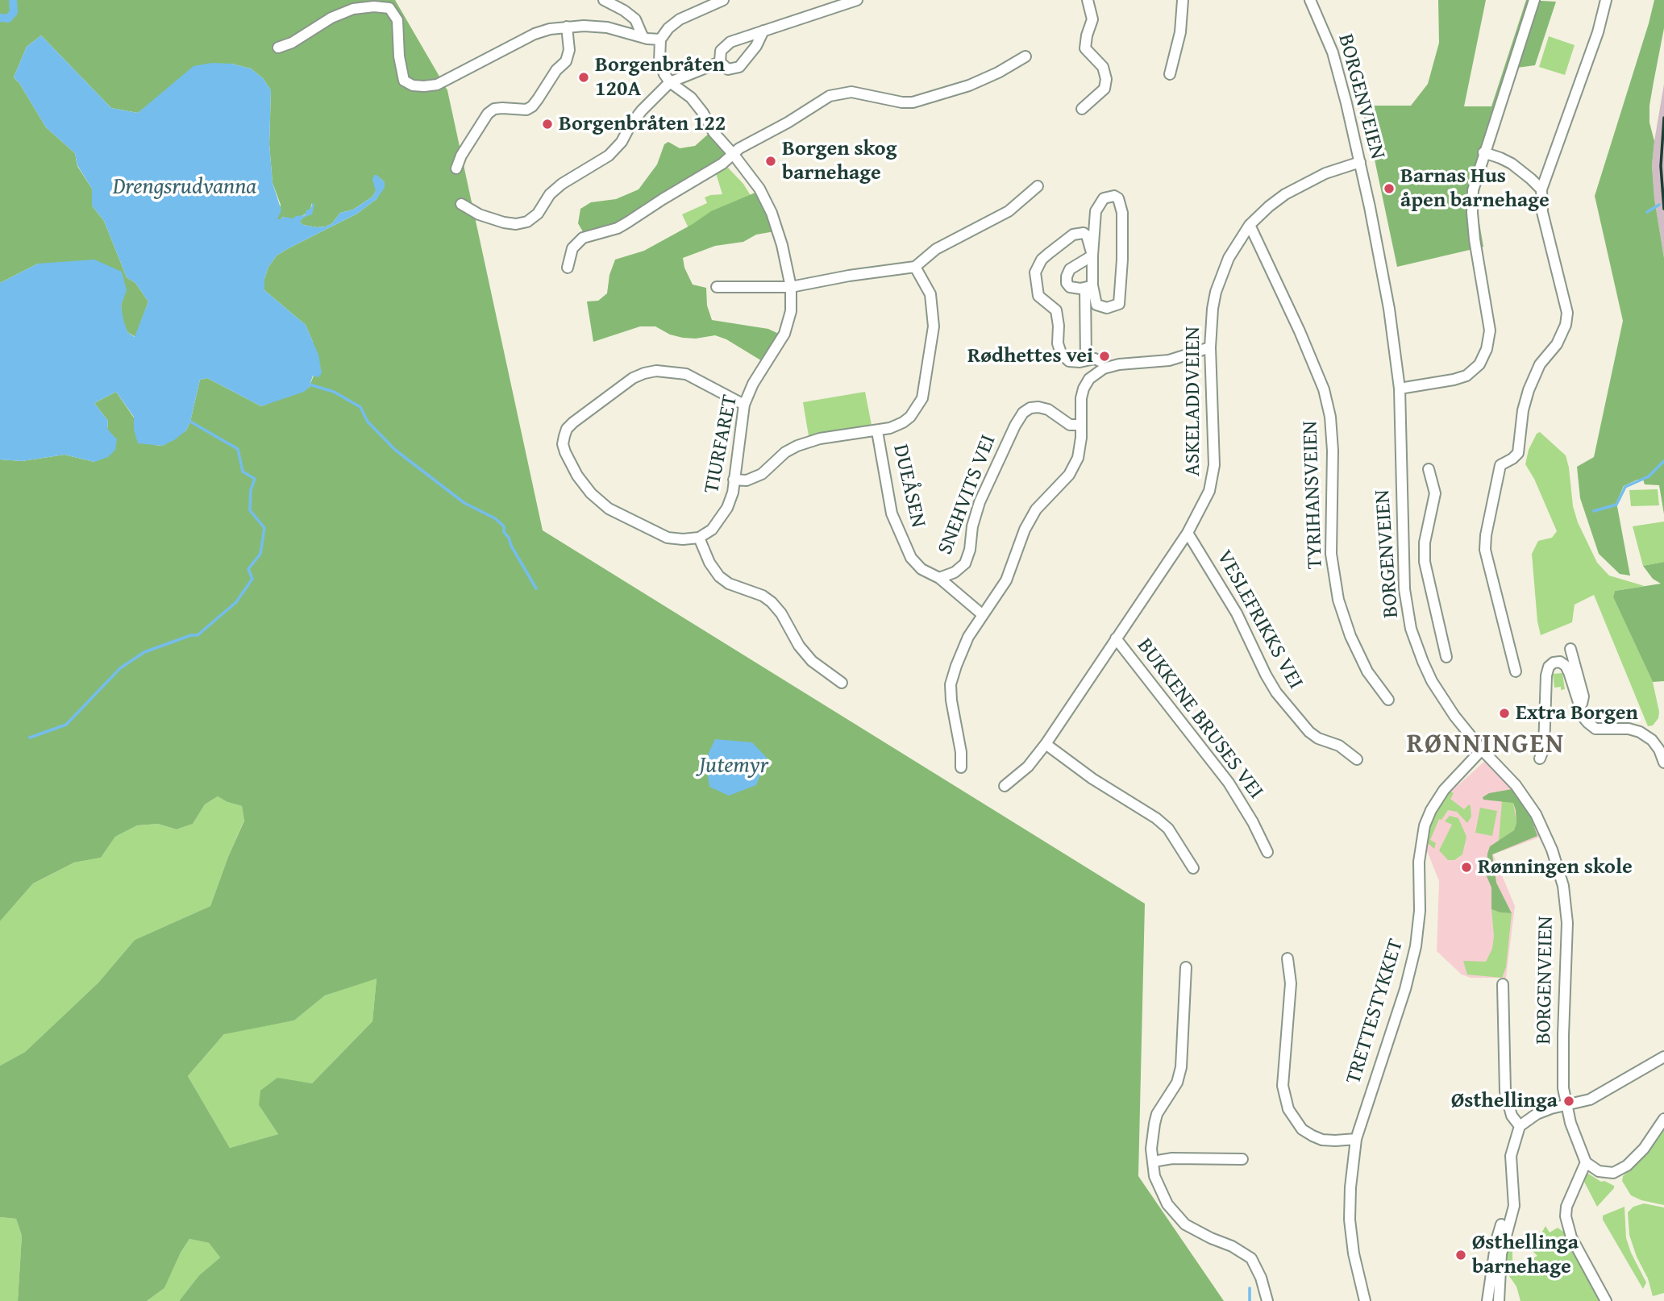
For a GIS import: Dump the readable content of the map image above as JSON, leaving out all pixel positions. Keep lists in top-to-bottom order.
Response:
{
  "streets": {
    "street": [
      "BORGENVEIEN",
      "ASKELADDVEIEN",
      "TIURFARET",
      "DUEÅSEN",
      "SNEHVITS VEI",
      "TYRIHANSVEIEN",
      "VESLEFRIKKS VEI",
      "BUKKENE BRUSES VEI",
      "TRETTESTYKKET"
    ]
  },
  "crossings": [
    ["BORGENVEIEN", "ASKELADDVEIEN"],
    ["BORGENVEIEN", "TRETTESTYKKET"],
    ["ASKELADDVEIEN", "TYRIHANSVEIEN"],
    ["ASKELADDVEIEN", "VESLEFRIKKS VEI"],
    ["ASKELADDVEIEN", "BUKKENE BRUSES VEI"],
    ["TIURFARET", "DUEÅSEN"],
    ["DUEÅSEN", "SNEHVITS VEI"]
  ],
  "districts": ["RØNNINGEN"],
  "water": ["Drengsrudvanna", "Jutemyr"],
  "places": [
    "Borgenbråten 120A",
    "Borgenbråten 122",
    "Borgen skog barnehage",
    "Barnas Hus åpen barnehage",
    "Rødhettes vei",
    "Extra Borgen",
    "Rønningen skole",
    "Østhellinga",
    "Østhellinga barnehage"
  ]
}
